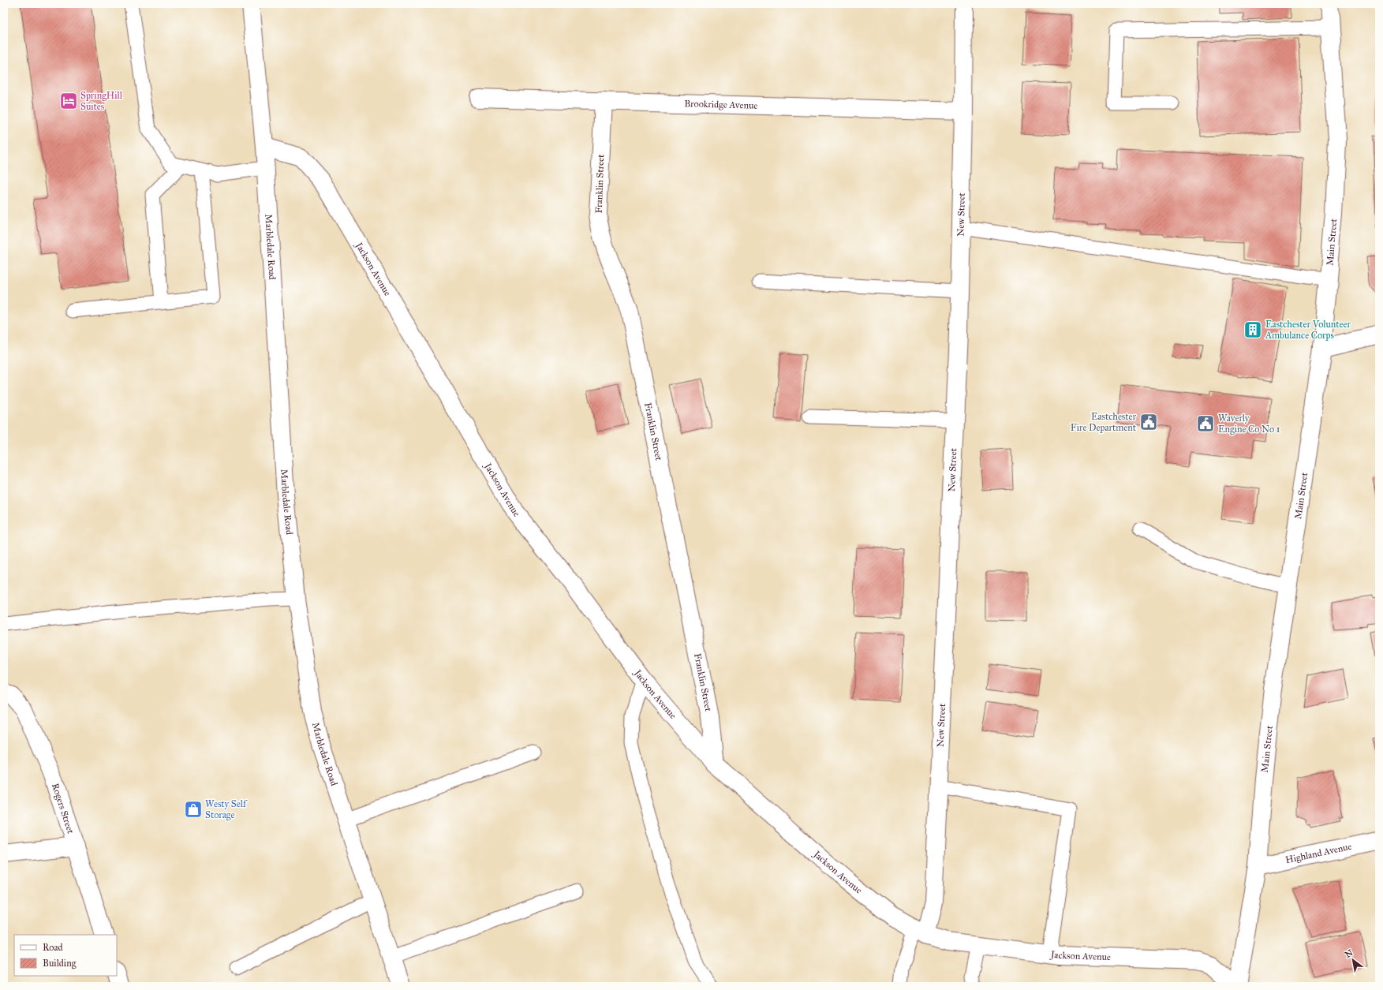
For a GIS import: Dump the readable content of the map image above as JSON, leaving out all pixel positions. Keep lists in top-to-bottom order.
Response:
{
  "streets": {
    "street": [
      "Brookridge Avenue",
      "Franklin Street",
      "New Street",
      "Main Street",
      "Marbledale Road",
      "Jackson Avenue",
      "Rogers Street",
      "Highland Avenue"
    ]
  },
  "crossings": [
    ["Brookridge Avenue", "Franklin Street"],
    ["Brookridge Avenue", "New Street"],
    ["Franklin Street", "Jackson Avenue"],
    ["New Street", "Jackson Avenue"],
    ["Main Street", "Jackson Avenue"],
    ["Main Street", "Highland Avenue"],
    ["Marbledale Road", "Jackson Avenue"]
  ],
  "places": {
    "hotel": ["SpringHill Suites"],
    "building": ["Eastchester Volunteer Ambulance Corps"],
    "public building": ["Eastchester Fire Department", "Waverly Engine Co No 1"],
    "shop": ["Westy Self Storage"]
  },
  "legend": ["Road", "Building"],
  "north": "top left"
}
